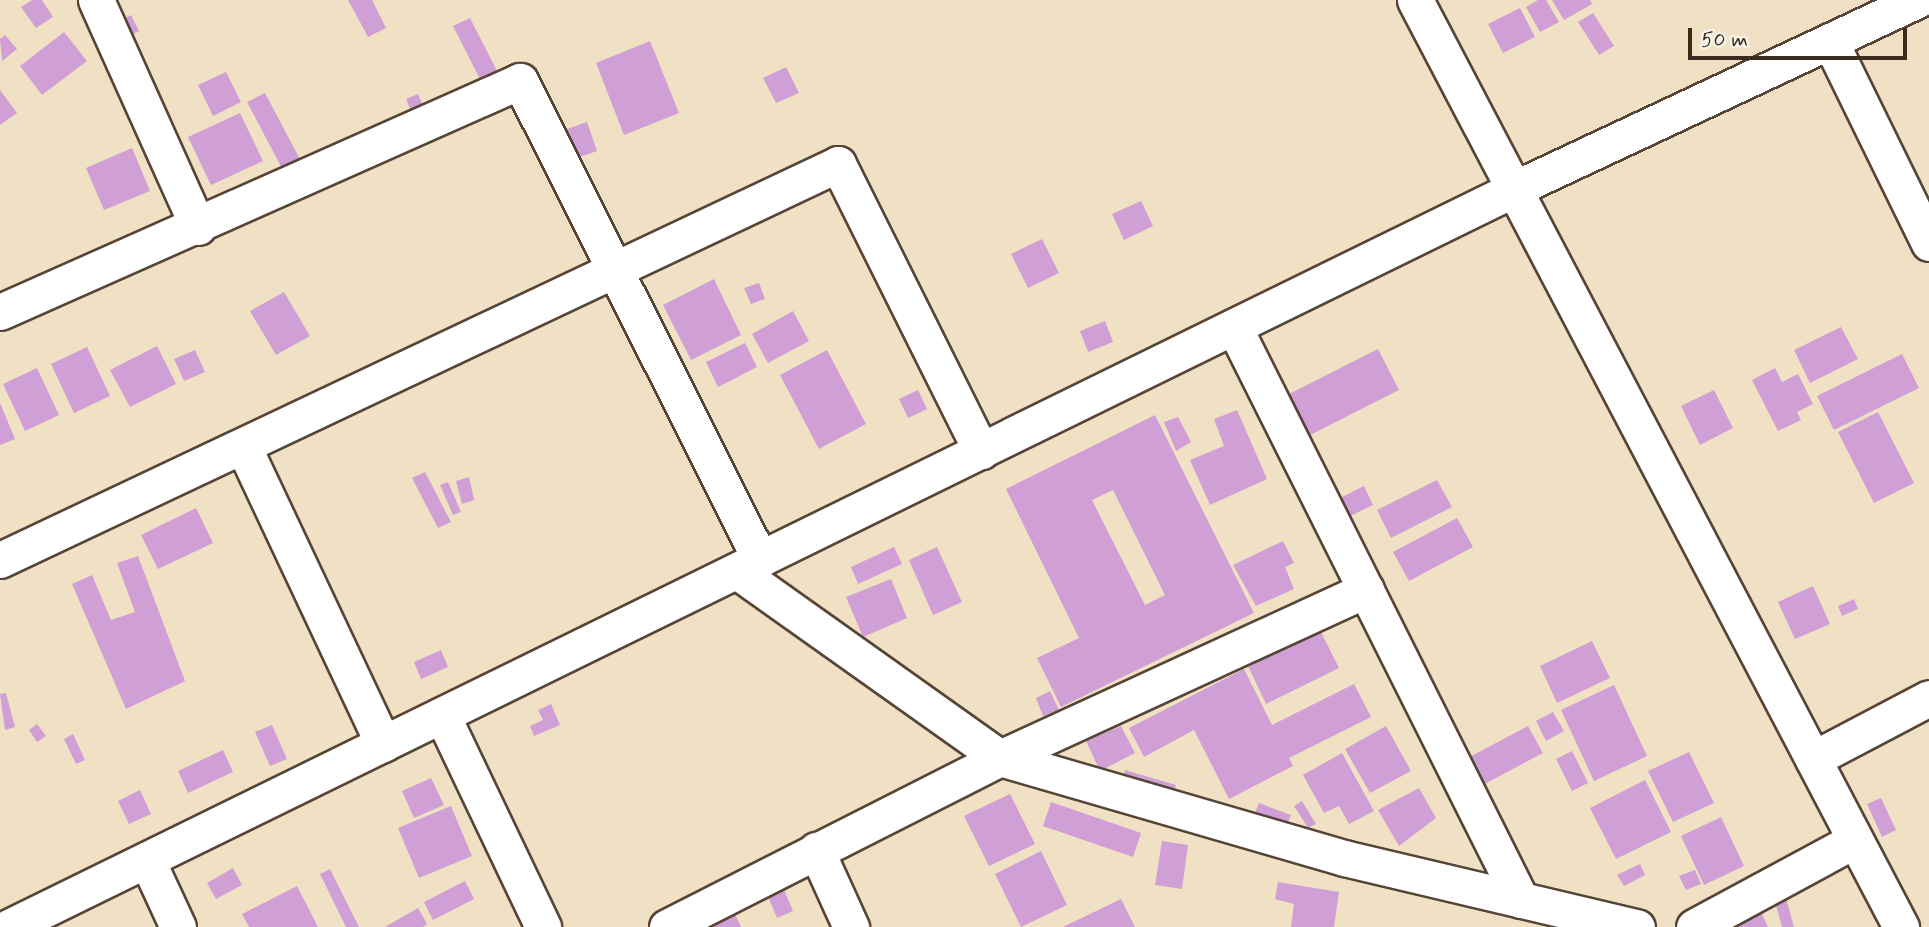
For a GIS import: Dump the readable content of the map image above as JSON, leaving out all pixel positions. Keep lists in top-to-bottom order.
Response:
{
  "scale_bar": "50 m"
}
